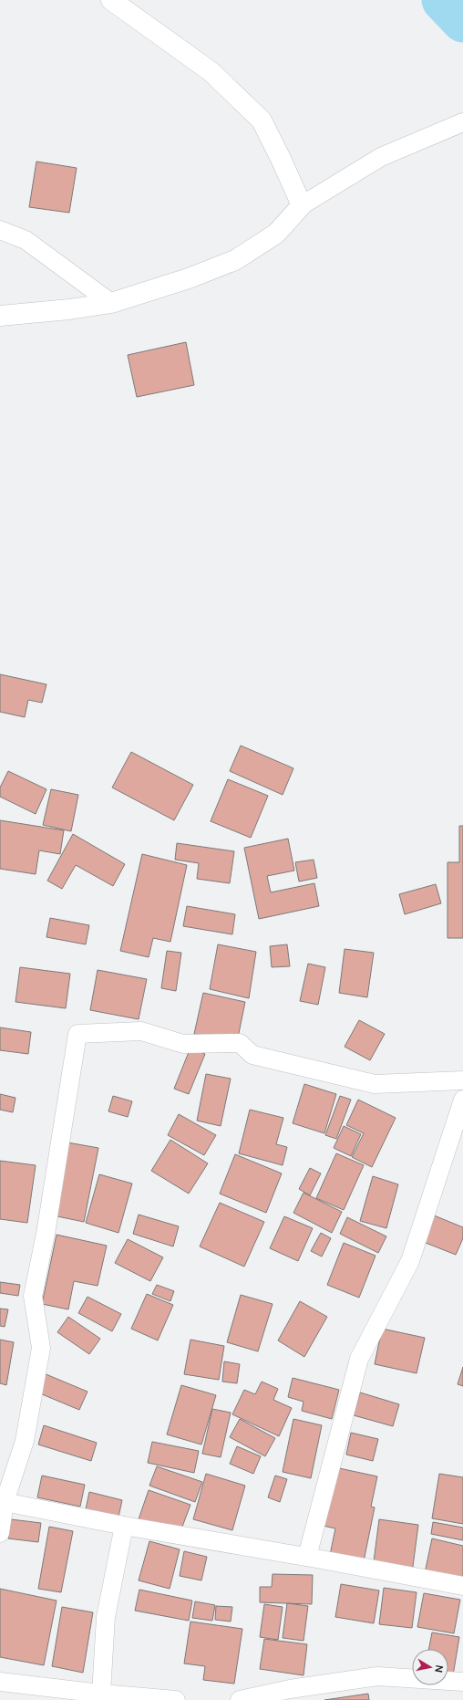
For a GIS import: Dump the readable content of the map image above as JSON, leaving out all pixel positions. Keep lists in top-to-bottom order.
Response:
{
  "north": "right"
}
